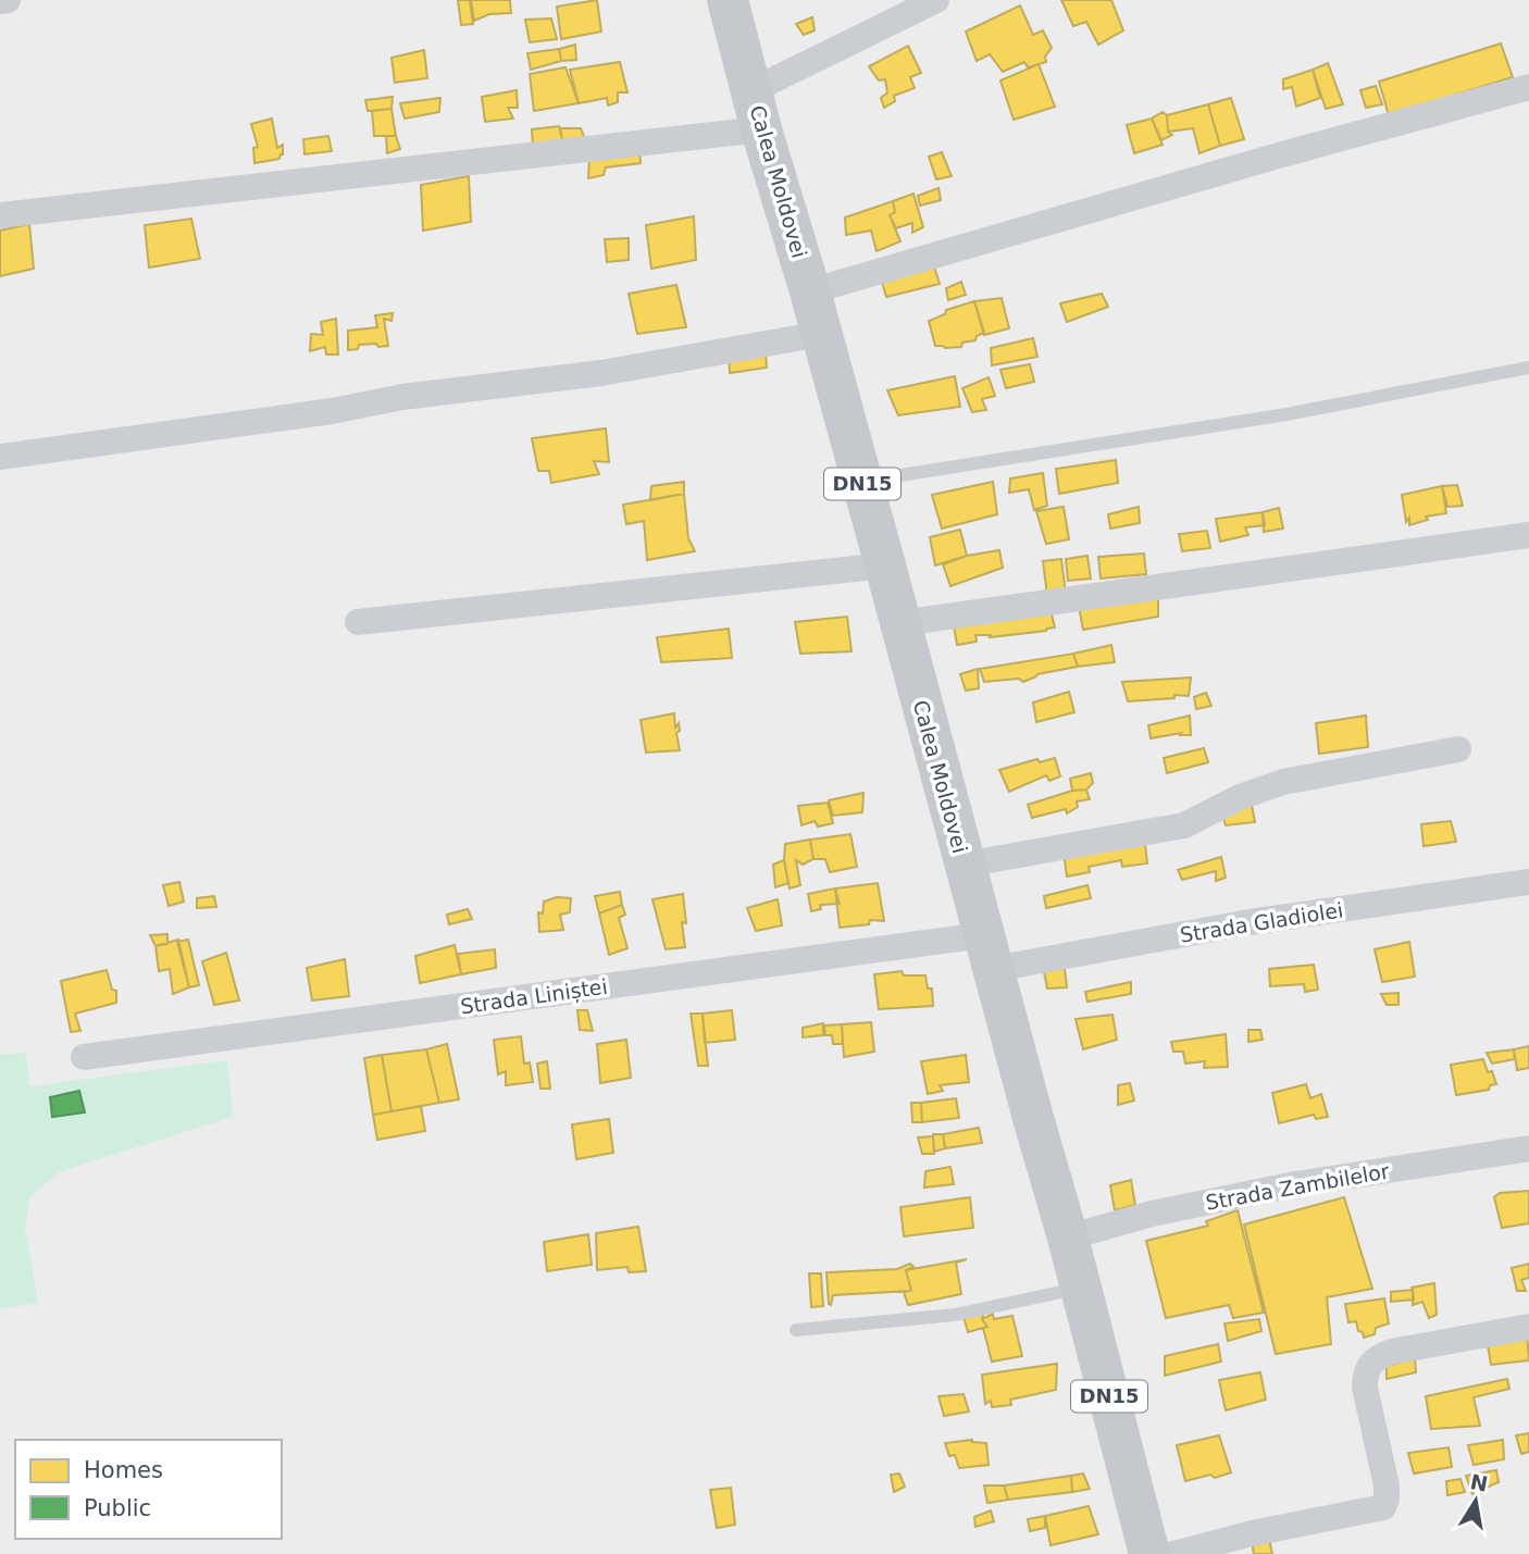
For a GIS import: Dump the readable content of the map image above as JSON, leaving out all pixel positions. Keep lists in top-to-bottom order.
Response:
{
  "streets": {
    "main road": ["Calea Moldovei", "DN15"],
    "street": ["Strada Gladiolei", "Strada Liniștei", "Strada Zambilelor"]
  },
  "crossings": [
    ["Calea Moldovei", "Strada Gladiolei"],
    ["Calea Moldovei", "Strada Liniștei"],
    ["Calea Moldovei", "Strada Zambilelor"],
    ["Strada Gladiolei", "Strada Liniștei"]
  ],
  "legend": ["Homes", "Public"],
  "north": "top"
}
